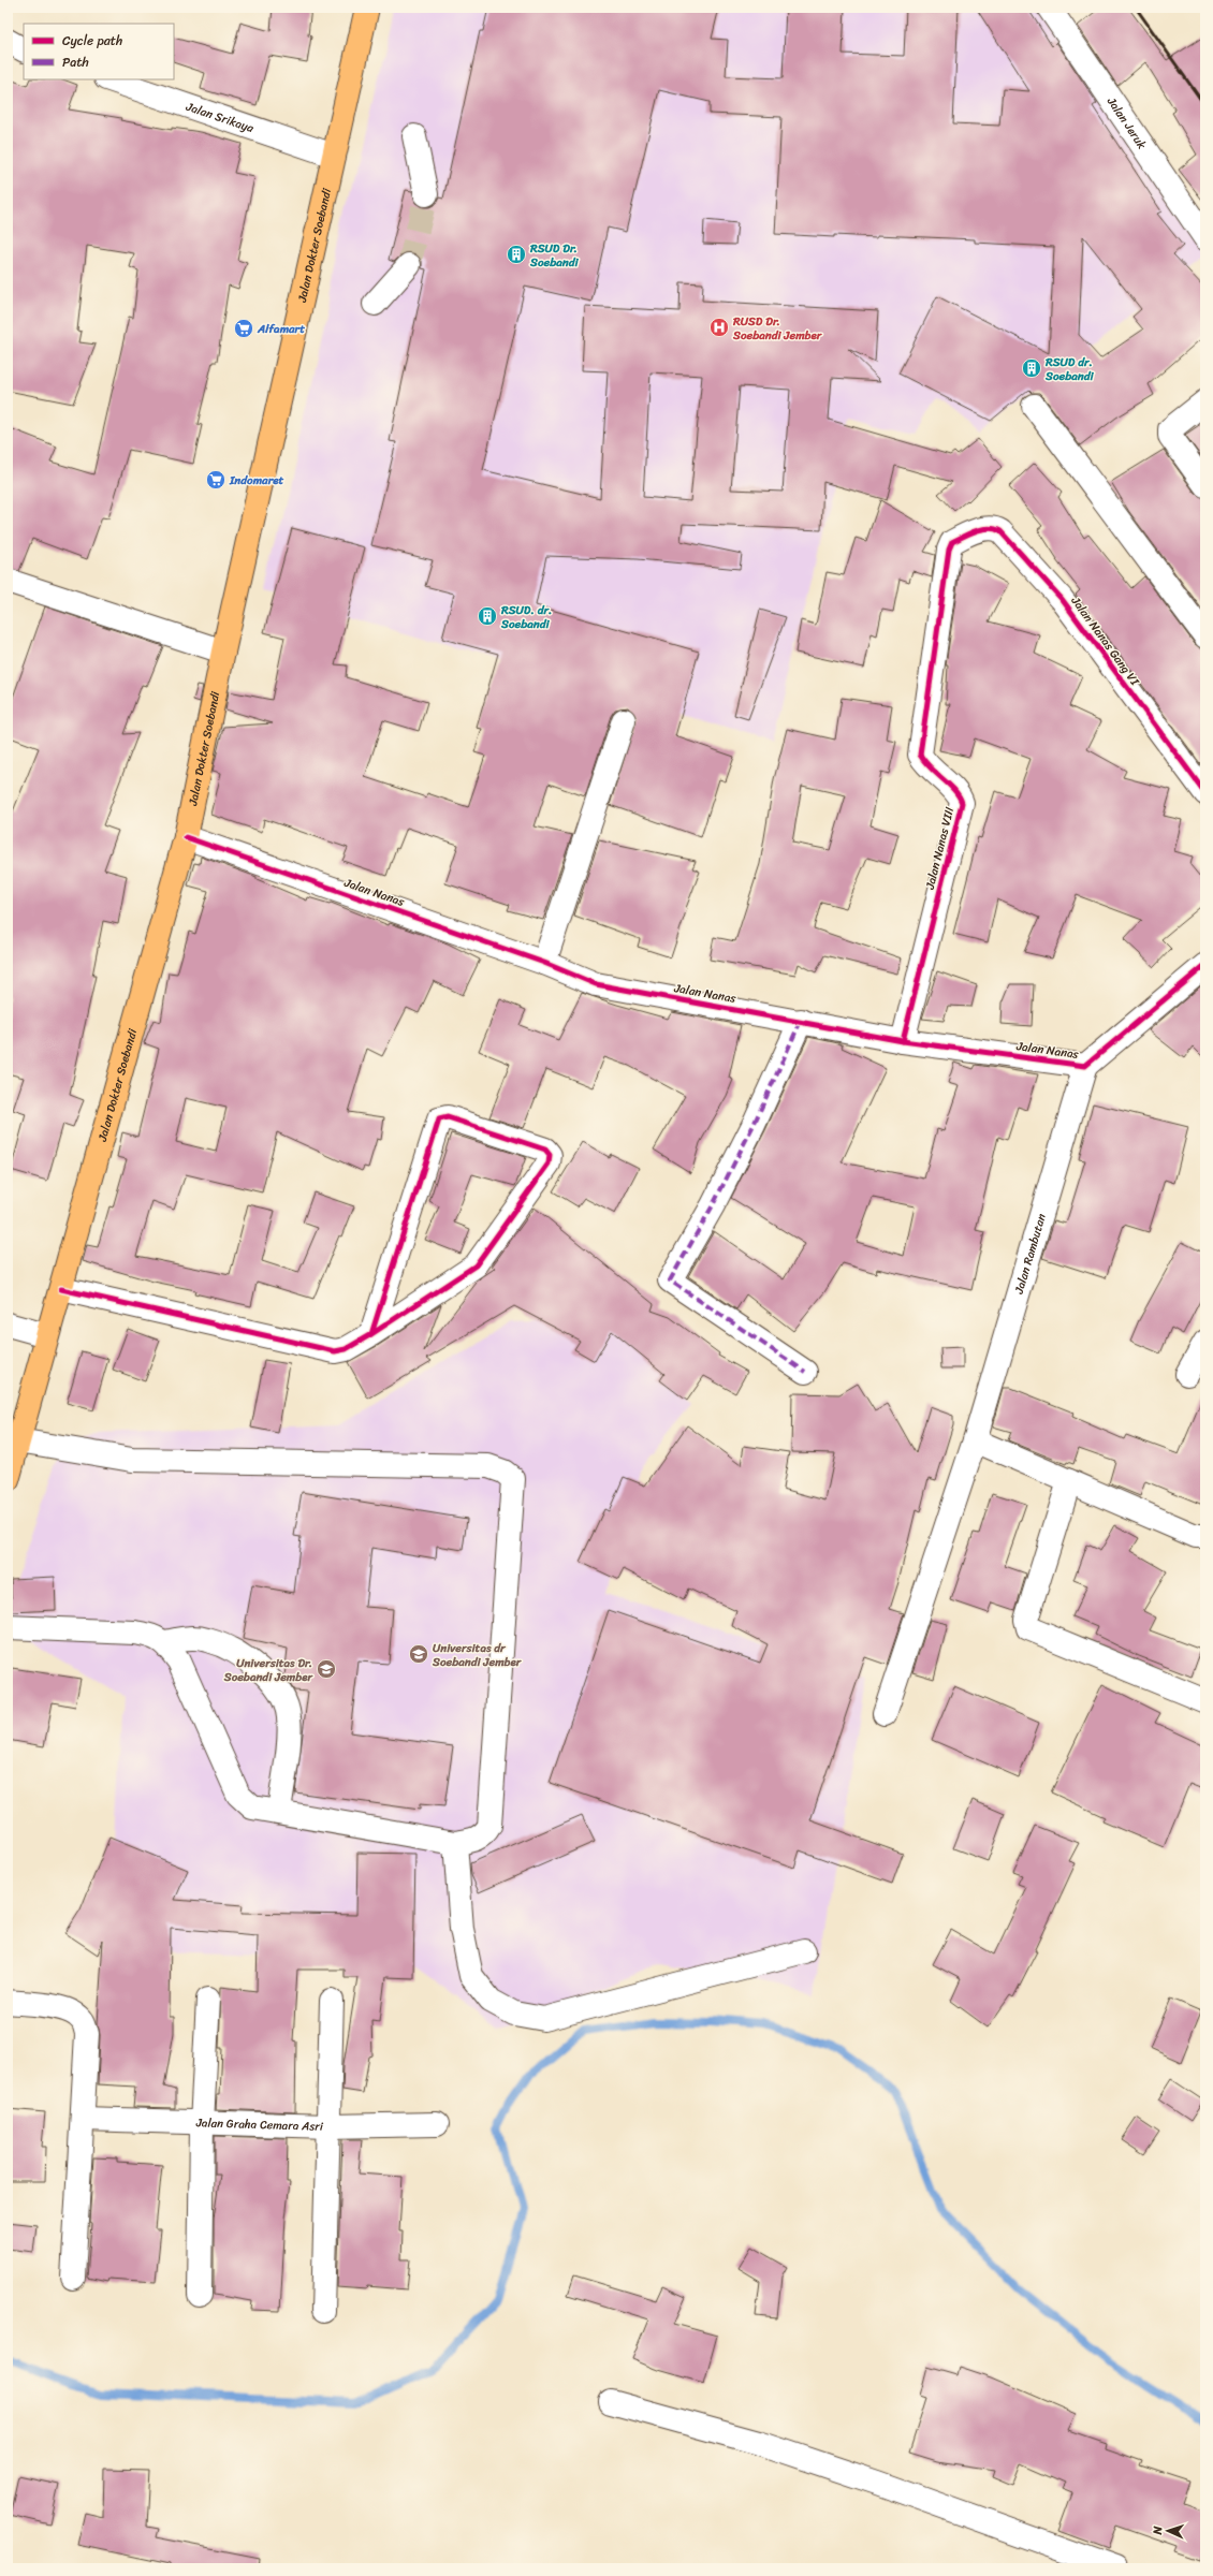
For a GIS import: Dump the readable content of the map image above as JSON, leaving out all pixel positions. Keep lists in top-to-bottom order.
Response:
{
  "streets": {
    "main road": ["Jalan Dokter Soebandi"],
    "street": [
      "Jalan Srikaya",
      "Jalan Jeruk",
      "Jalan Nanas Gang VI",
      "Jalan Nanas VIII",
      "Jalan Nanas",
      "Jalan Rambutan",
      "Jalan Graha Cemara Asri"
    ]
  },
  "crossings": [
    ["Jalan Srikaya", "Jalan Dokter Soebandi"],
    ["Jalan Dokter Soebandi", "Jalan Nanas"],
    ["Jalan Nanas Gang VI", "Jalan Nanas VIII"],
    ["Jalan Nanas VIII", "Jalan Nanas"],
    ["Jalan Nanas", "Jalan Rambutan"]
  ],
  "places": {
    "building": ["RSUD Dr. Soebandi", "RSUD dr. Soebandi", "RSUD. dr. Soebandi"],
    "hospital": ["RUSD Dr. Soebandi Jember"],
    "supermarket": ["Alfamart", "Indomaret"],
    "school or university": ["Universitas dr Soebandi Jember", "Universitas Dr. Soebandi Jember"]
  },
  "legend": ["Cycle path", "Path"],
  "north": "left"
}
